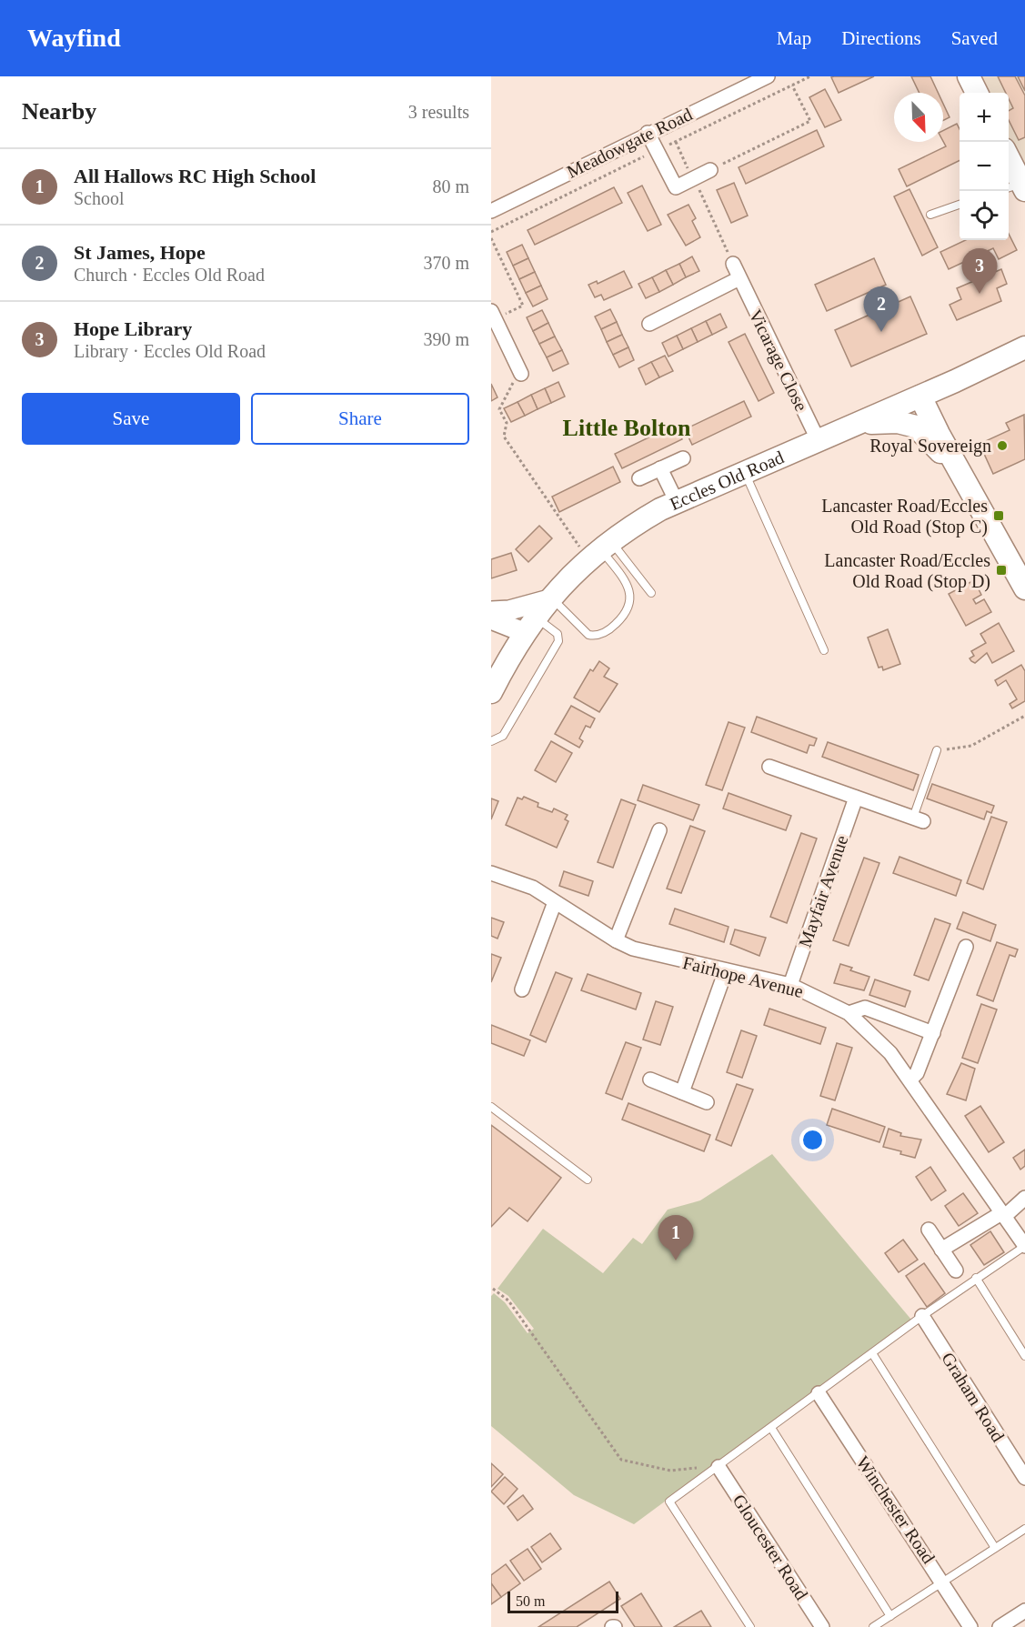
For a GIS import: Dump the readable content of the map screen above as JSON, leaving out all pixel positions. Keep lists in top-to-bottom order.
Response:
{
  "streets": {
    "main road": ["Eccles Old Road"],
    "street": [
      "Meadowgate Road",
      "Vicarage Close",
      "Mayfair Avenue",
      "Fairhope Avenue",
      "Graham Road",
      "Winchester Road",
      "Gloucester Road"
    ]
  },
  "crossings": [
    ["Vicarage Close", "Eccles Old Road"],
    ["Mayfair Avenue", "Fairhope Avenue"]
  ],
  "districts": ["Little Bolton"],
  "places": {
    "other": ["Royal Sovereign"],
    "transit": ["Lancaster Road/Eccles Old Road (Stop C)", "Lancaster Road/Eccles Old Road (Stop D)"]
  },
  "scale_bar": "50 m",
  "north": "bottom right",
  "page": {
    "header": "Wayfind",
    "nav": ["Map", "Directions", "Saved"],
    "heading": ["Nearby", "3 results"],
    "map_buttons": ["+", "−"],
    "list": [
      {
        "mark": "1",
        "name": "All Hallows RC High School",
        "note": "School",
        "value": "80 m"
      },
      {
        "mark": "2",
        "name": "St James, Hope",
        "note": "Church · Eccles Old Road",
        "value": "370 m"
      },
      {
        "mark": "3",
        "name": "Hope Library",
        "note": "Library · Eccles Old Road",
        "value": "390 m"
      }
    ],
    "pins": ["3", "2", "1"],
    "buttons": ["Save", "Share"],
    "scale": "50 m"
  }
}
